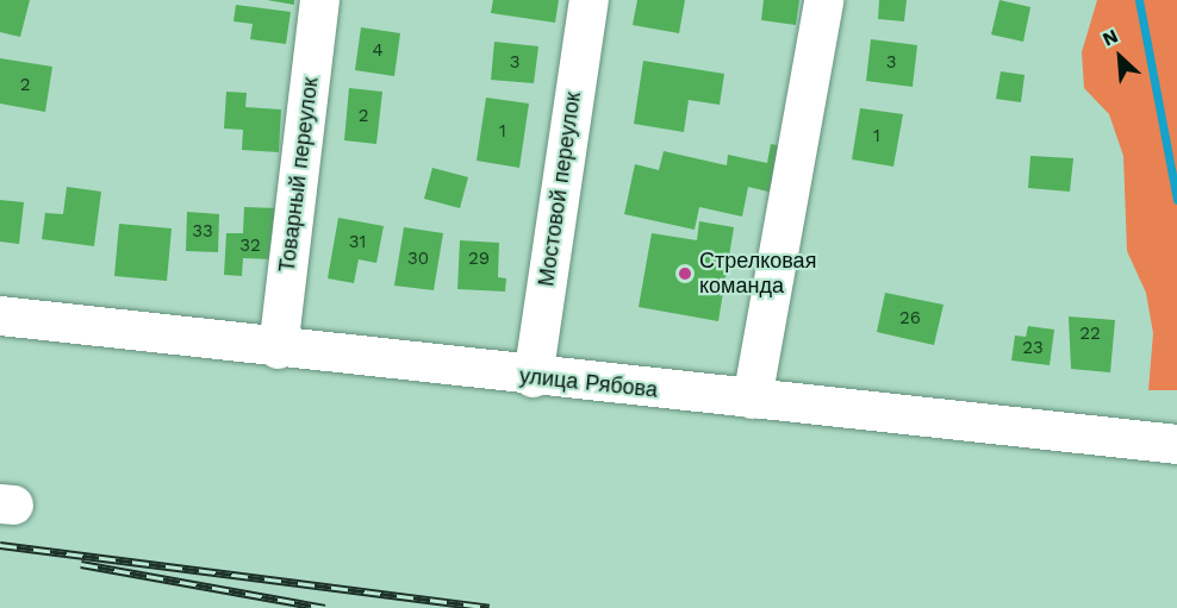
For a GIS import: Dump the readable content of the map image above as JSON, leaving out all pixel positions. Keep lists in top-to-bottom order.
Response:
{
  "streets": {
    "street": ["Товарный переулок", "Мостовой переулок", "улица Рябова"]
  },
  "crossings": [
    ["Товарный переулок", "улица Рябова"],
    ["Мостовой переулок", "улица Рябова"]
  ],
  "places": ["Стрелковая команда"],
  "house_numbers": [
    "4",
    "3",
    "3",
    "2",
    "2",
    "1",
    "1",
    "33",
    "31",
    "32",
    "30",
    "29",
    "26",
    "22",
    "23"
  ],
  "north": "top left"
}
